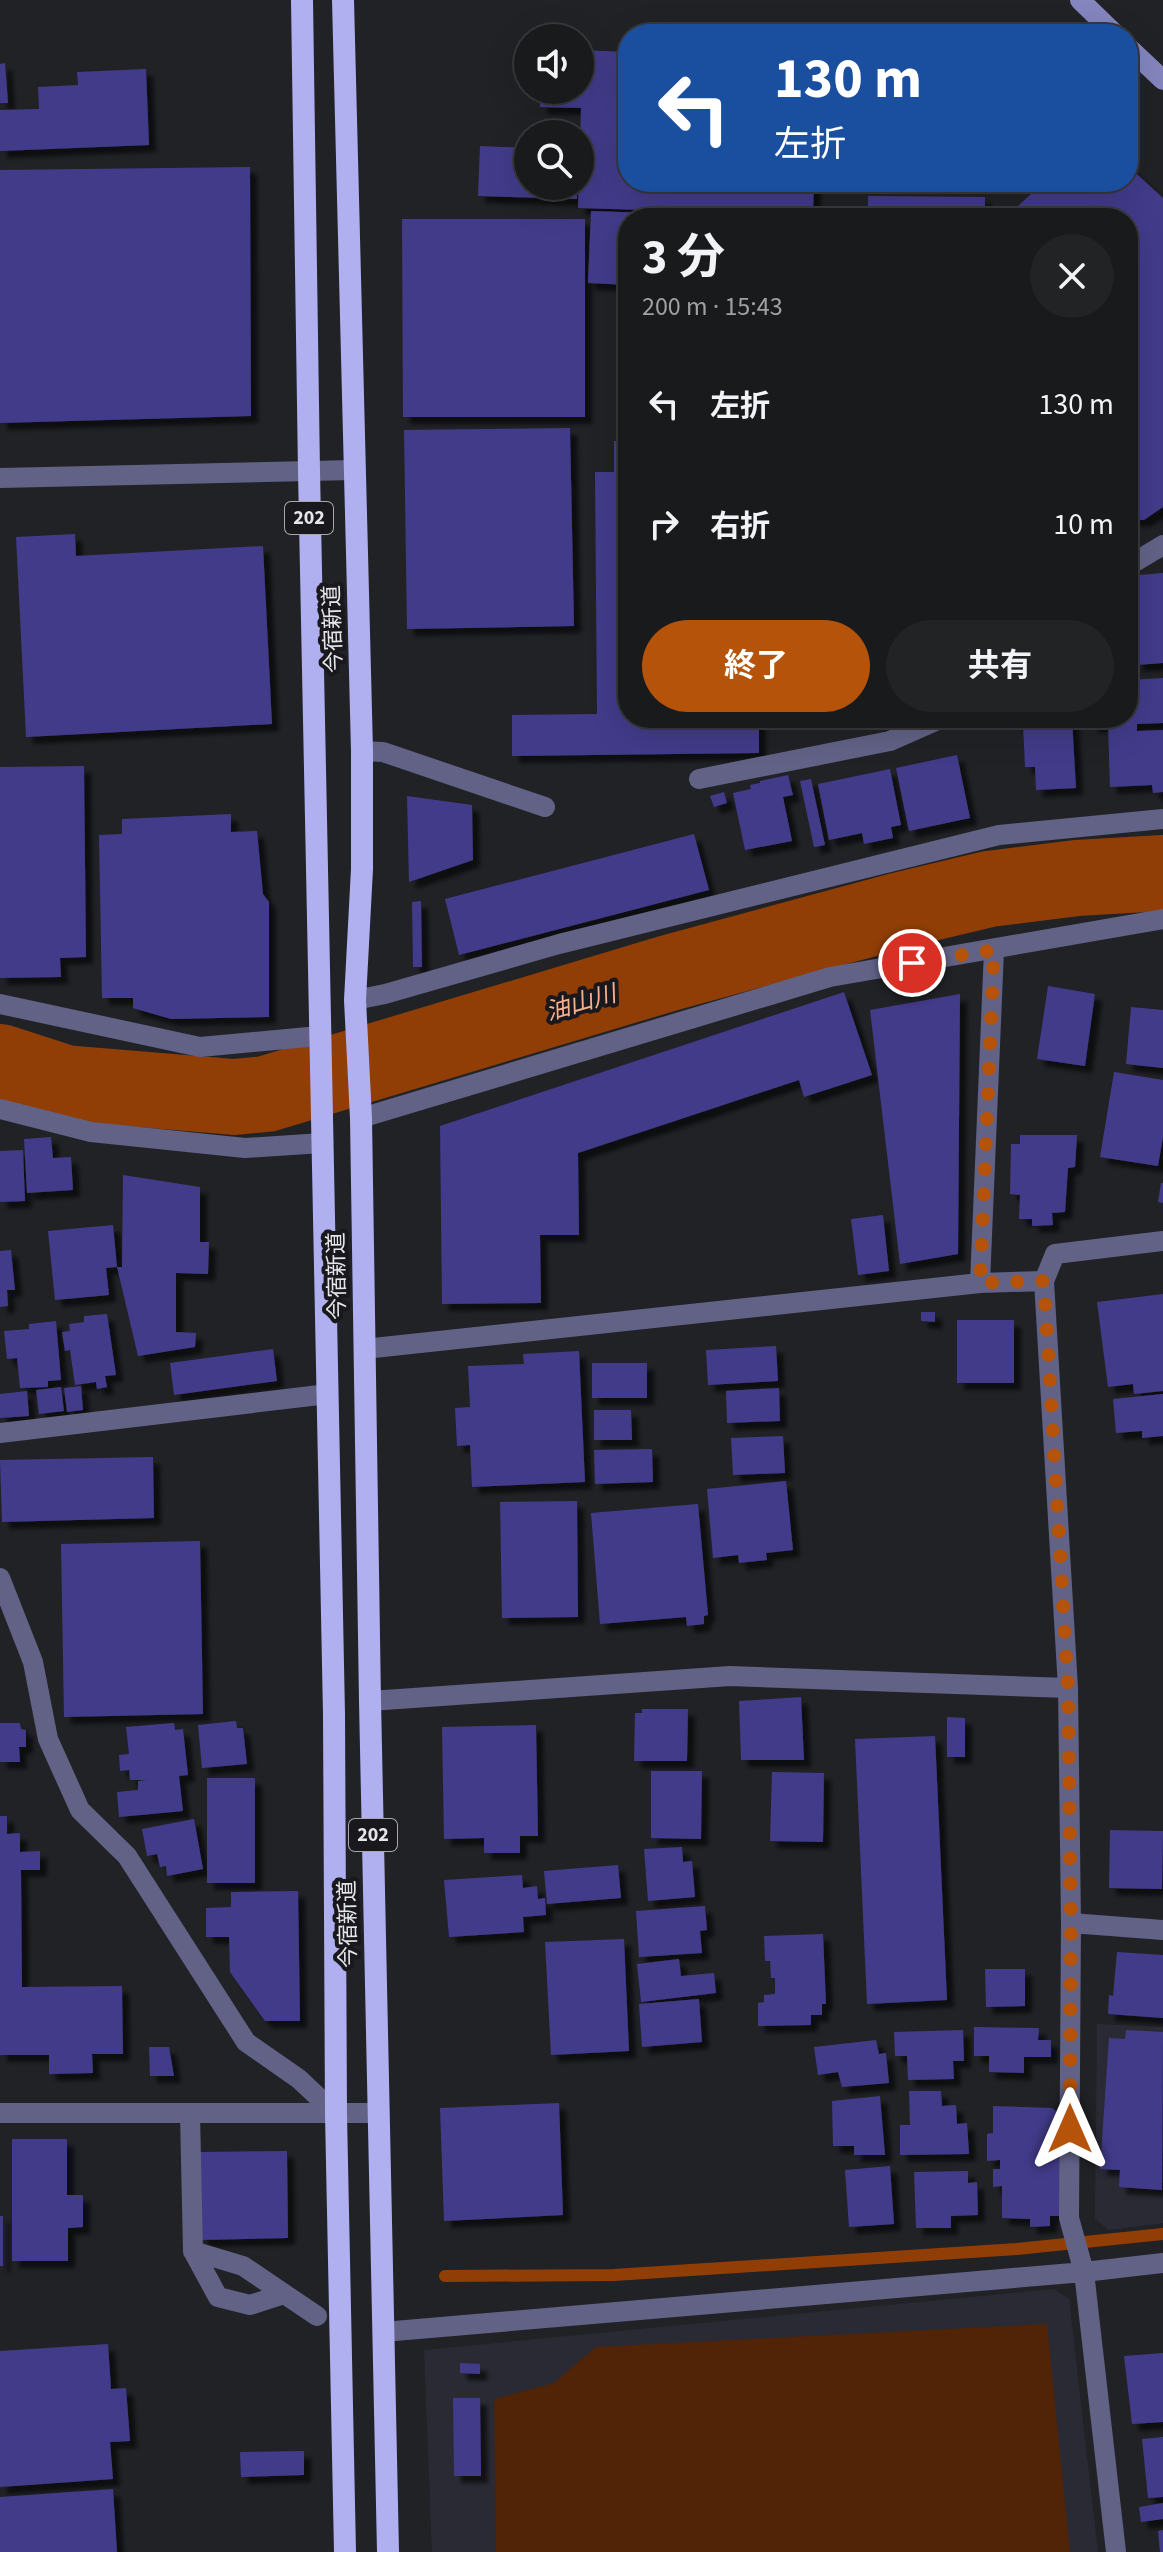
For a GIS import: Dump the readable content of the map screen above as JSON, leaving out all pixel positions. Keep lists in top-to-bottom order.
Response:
{
  "streets": {
    "highway": ["202", "今宿新道"]
  },
  "water": ["油山川"],
  "page": {
    "turn": ["130 m", "左折"],
    "heading": ["3 分", "200 m · 15:43"],
    "list": [
      {
        "name": "左折",
        "value": "130 m"
      },
      {
        "name": "右折",
        "value": "10 m"
      }
    ],
    "buttons": ["終了", "共有"]
  }
}
